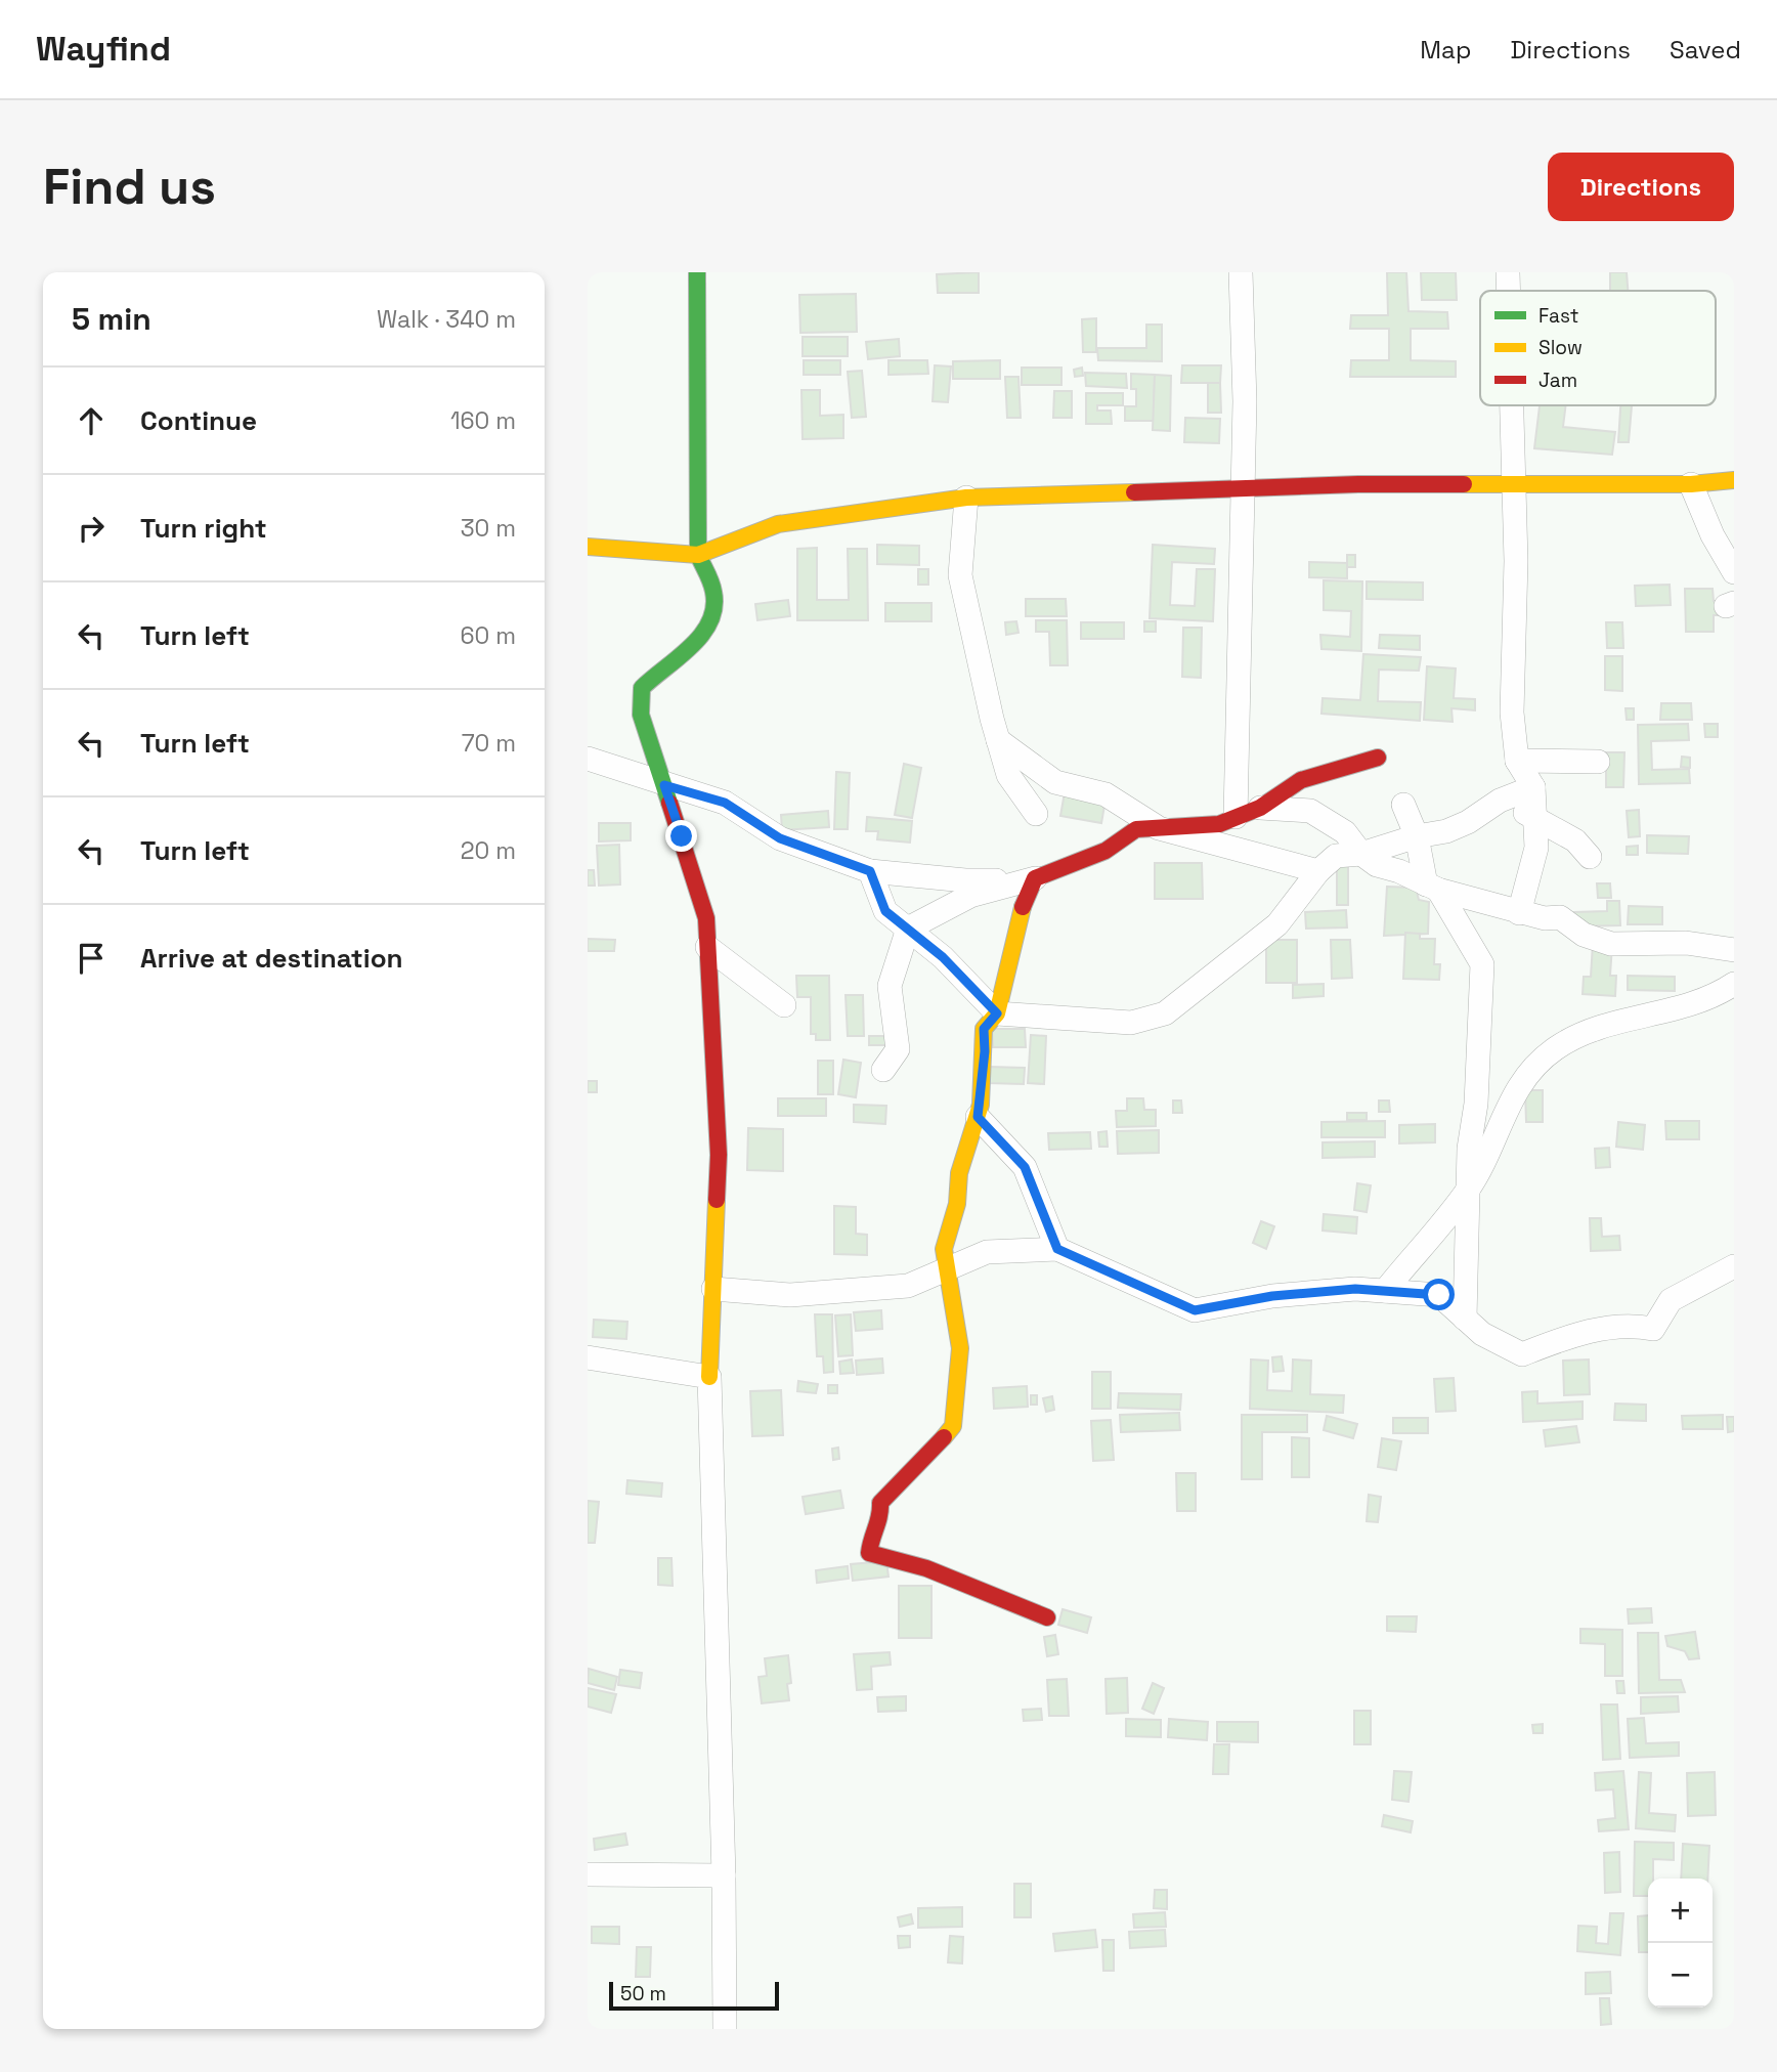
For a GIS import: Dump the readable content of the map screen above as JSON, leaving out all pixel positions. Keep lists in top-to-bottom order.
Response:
{
  "legend": ["Fast", "Slow", "Jam"],
  "scale_bar": "50 m",
  "page": {
    "header": "Wayfind",
    "nav": ["Map", "Directions", "Saved"],
    "buttons": "Directions",
    "title": "Find us",
    "heading": ["5 min", "Walk · 340 m"],
    "list": [
      ["Continue", "160 m"],
      ["Turn right", "30 m"],
      ["Turn left", "60 m"],
      ["Turn left", "70 m"],
      ["Turn left", "20 m"],
      "Arrive at destination"
    ],
    "map_buttons": ["+", "−"],
    "scale": "50 m"
  }
}
